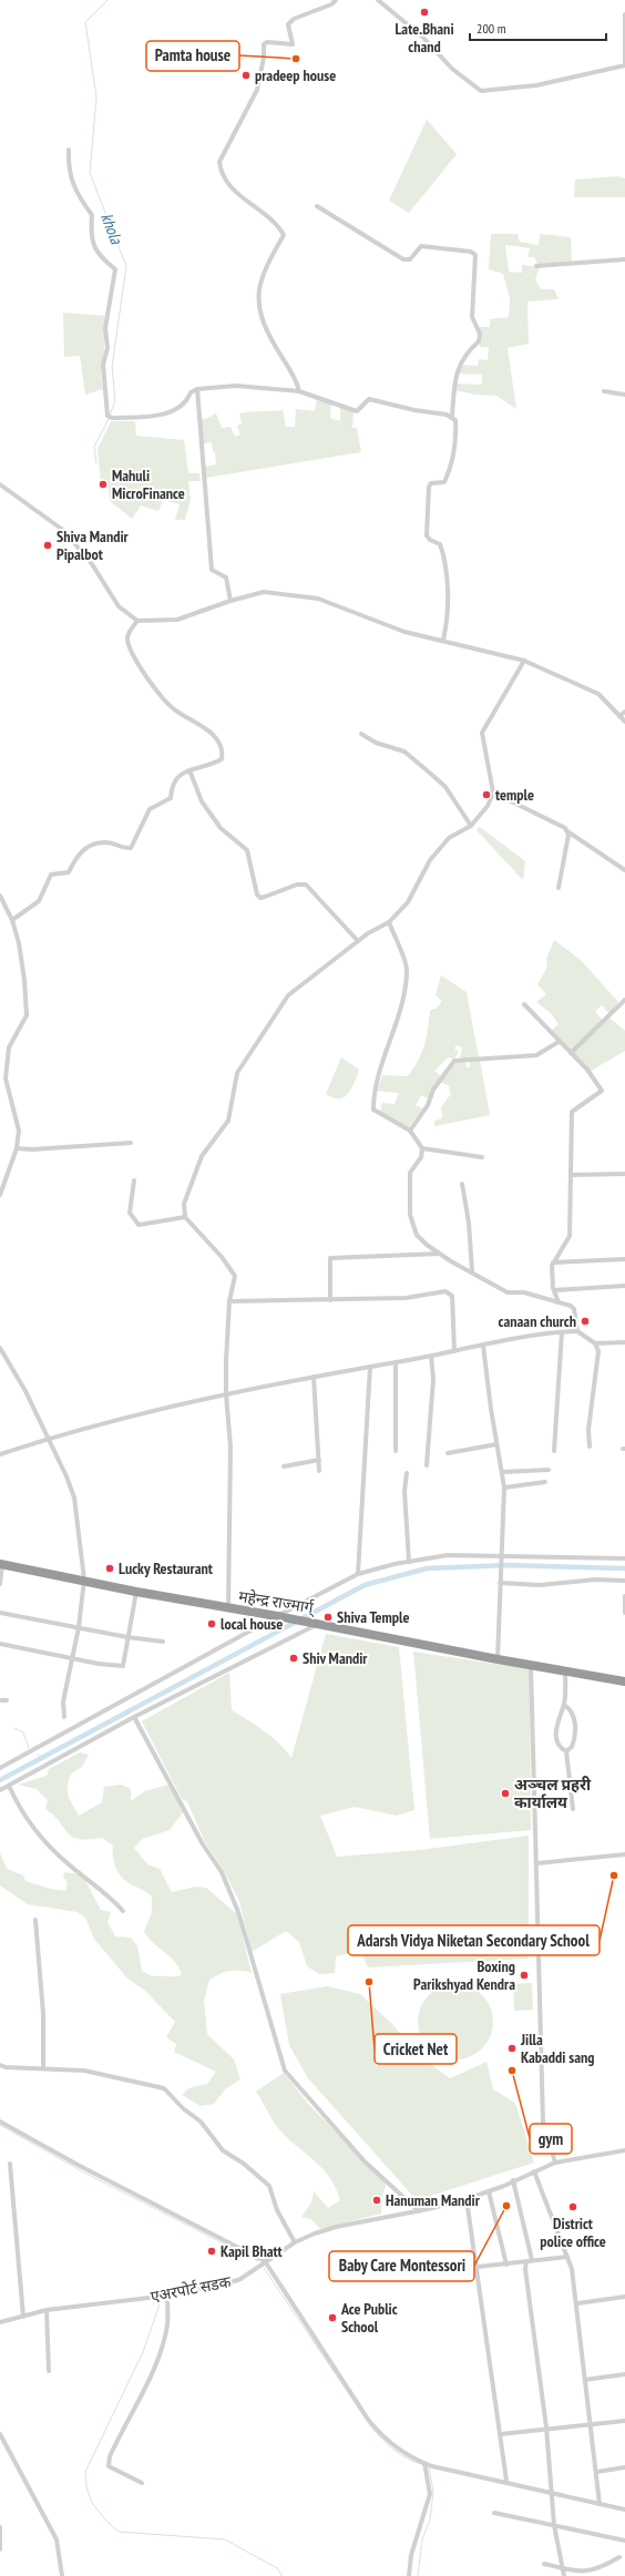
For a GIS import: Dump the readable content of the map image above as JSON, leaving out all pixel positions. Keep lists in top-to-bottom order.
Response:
{
  "streets": {
    "highway": ["महेन्द्र राज्मार्ग्"],
    "street": ["एअरपोर्ट सडक"]
  },
  "water": ["khola"],
  "places": [
    "Late.Bhani chand",
    "Pamta house",
    "pradeep house",
    "Mahuli MicroFinance",
    "Shiva Mandir Pipalbot",
    "temple",
    "canaan church",
    "Lucky Restaurant",
    "Shiva Temple",
    "local house",
    "Shiv Mandir",
    "अञ्चल प्रहरी कार्यालय",
    "Adarsh Vidya Niketan Secondary School",
    "Boxing Parikshyad Kendra",
    "Cricket Net",
    "Jilla Kabaddi sang",
    "gym",
    "Hanuman Mandir",
    "Baby Care Montessori",
    "District police office",
    "Kapil Bhatt",
    "Ace Public School"
  ],
  "scale_bar": "200 m"
}
